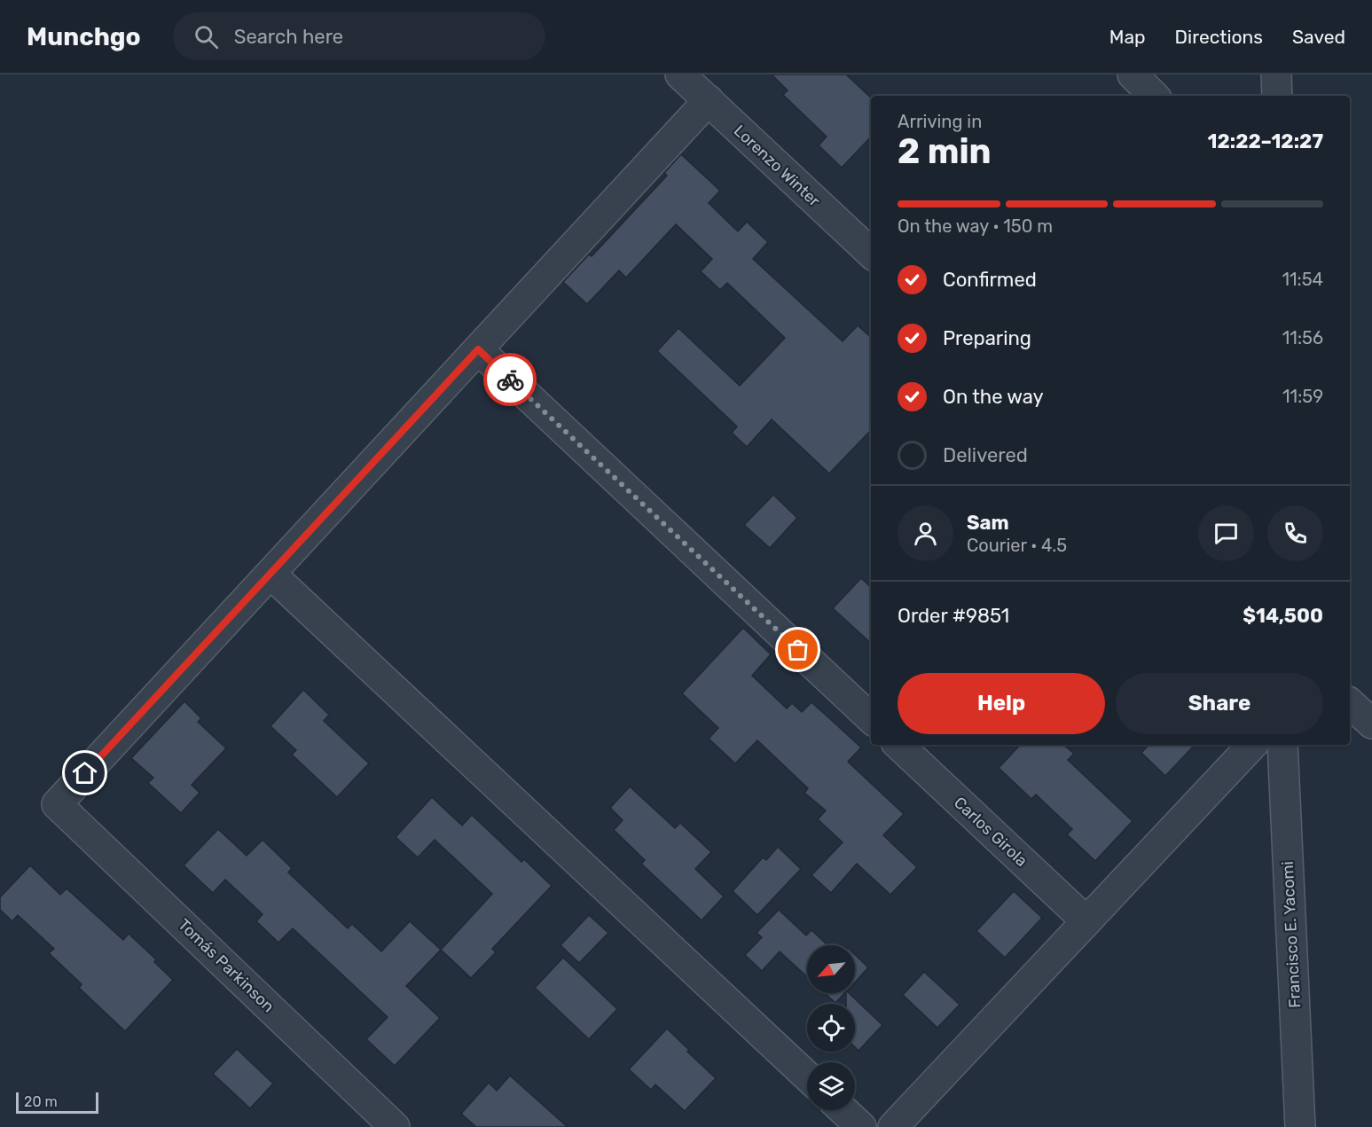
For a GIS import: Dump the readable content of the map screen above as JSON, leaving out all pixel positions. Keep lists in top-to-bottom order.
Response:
{
  "streets": {
    "street": [
      "Lorenzo Winter",
      "Carlos Girola",
      "Francisco E. Yacomi",
      "Tomás Parkinson"
    ]
  },
  "scale_bar": "20 m",
  "north": "bottom left",
  "page": {
    "header": "Munchgo",
    "search": "Search here",
    "nav": ["Map", "Directions", "Saved"],
    "heading": ["2 min", "Arriving in", "12:22–12:27"],
    "panel": [
      "Sam",
      "Courier · 4.5",
      "Order #9851",
      "$14,500"
    ],
    "bar": "On the way · 150 m",
    "list": [
      ["Confirmed", "11:54"],
      ["Preparing", "11:56"],
      ["On the way", "11:59"],
      "Delivered"
    ],
    "buttons": ["Help", "Share"],
    "scale": "20 m"
  }
}
